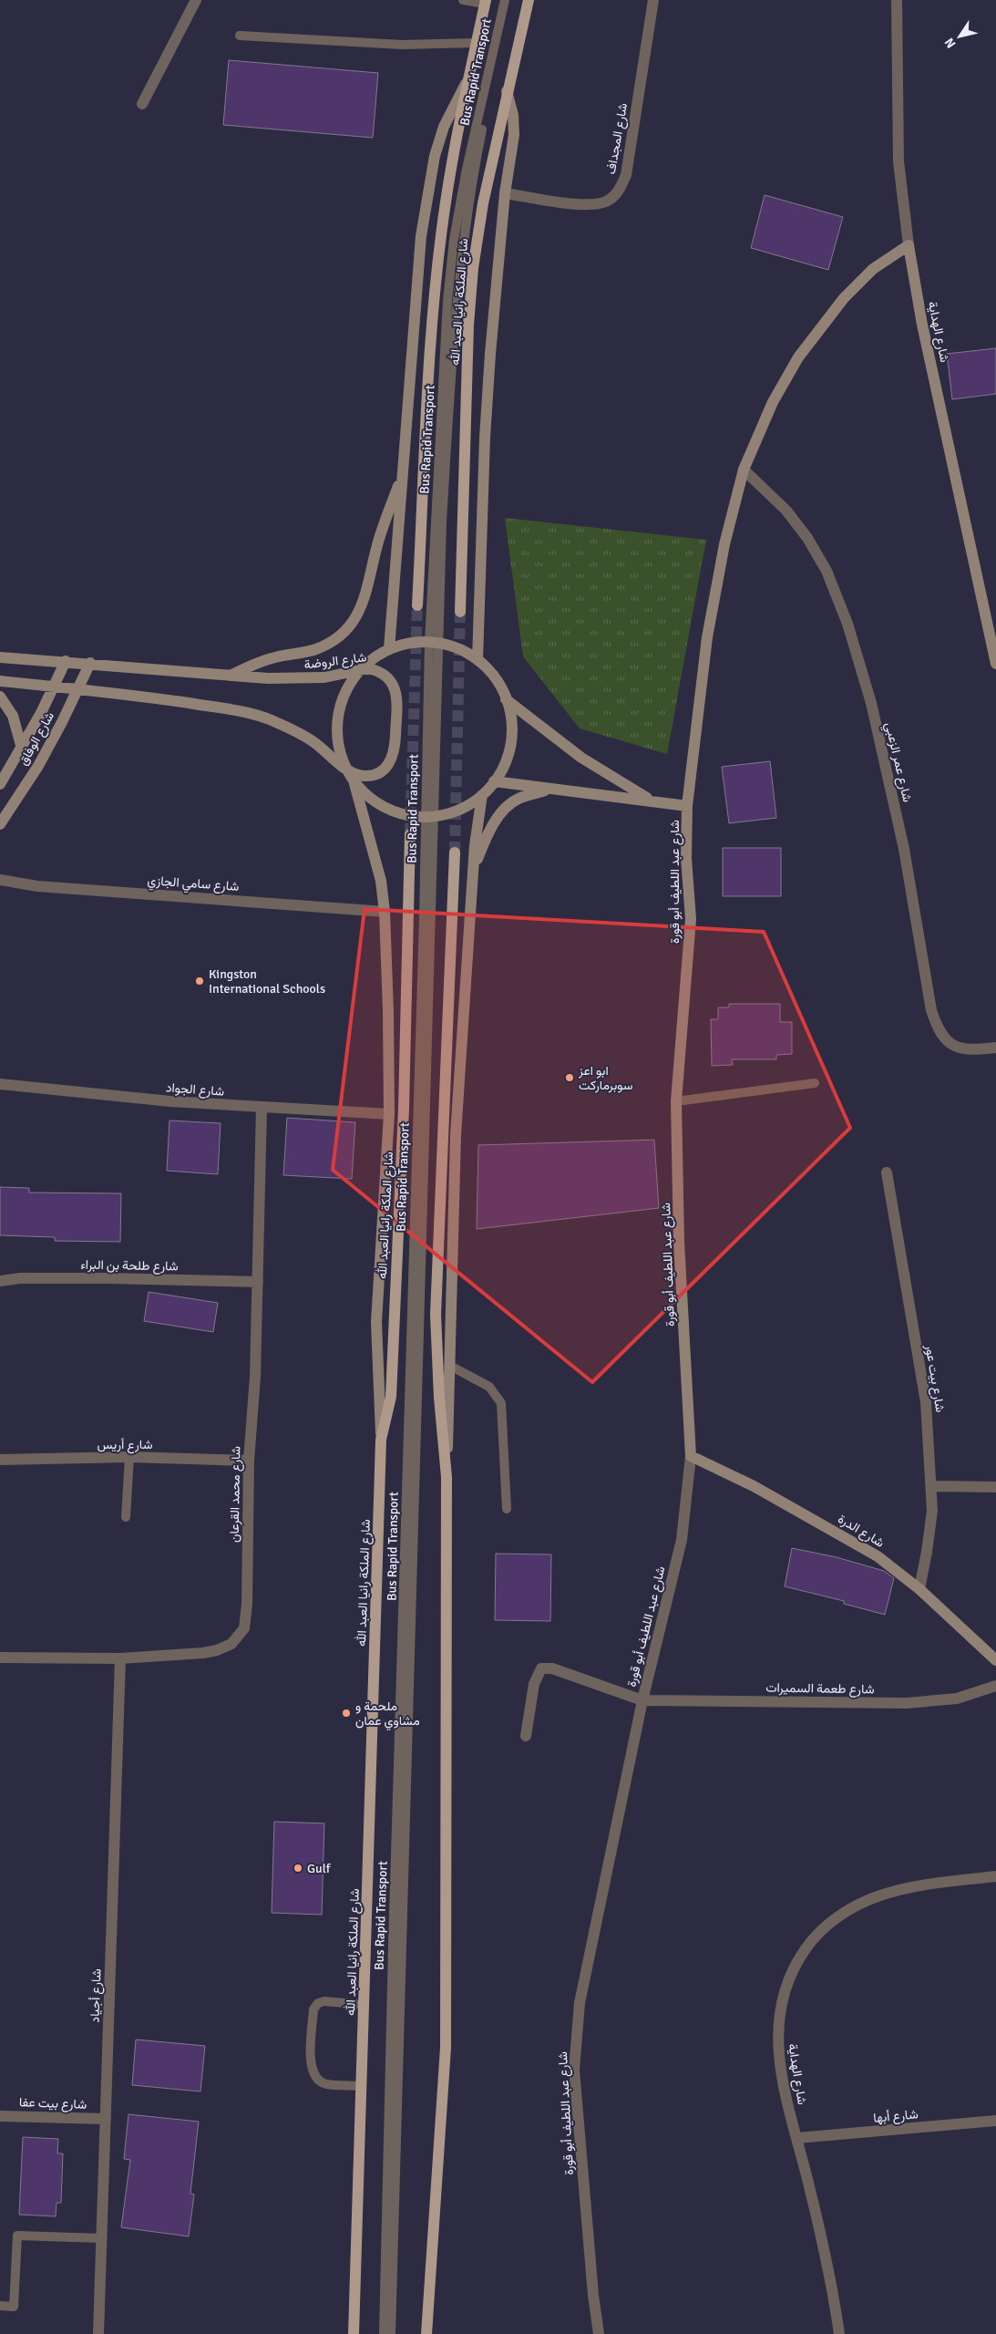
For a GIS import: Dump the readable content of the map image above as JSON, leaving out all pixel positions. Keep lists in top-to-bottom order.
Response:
{
  "streets": {
    "main road": ["شارع الملكة رانيا العبد الله"],
    "street": [
      "شارع المجداف",
      "شارع الهداية",
      "شارع الروضة",
      "شارع الوفاق",
      "شارع عمر الزعبي",
      "شارع عبد اللطيف أبو قورة",
      "شارع سامي الجازي",
      "شارع الجواد",
      "شارع طلحة بن البراء",
      "شارع بيت عور",
      "شارع أريس",
      "شارع محمد القرعان",
      "شارع الدرة",
      "شارع طعمة السميرات",
      "شارع أجياد",
      "شارع بيت عفا",
      "شارع أبها"
    ],
    "lane": ["Bus Rapid Transport"]
  },
  "crossings": [
    ["شارع الهداية", "شارع عبد اللطيف أبو قورة"],
    ["شارع الهداية", "شارع أبها"],
    ["شارع الروضة", "شارع الوفاق"],
    ["شارع عمر الزعبي", "شارع عبد اللطيف أبو قورة"],
    ["شارع عبد اللطيف أبو قورة", "شارع الدرة"],
    ["شارع عبد اللطيف أبو قورة", "شارع طعمة السميرات"],
    ["شارع الجواد", "شارع محمد القرعان"],
    ["شارع طلحة بن البراء", "شارع محمد القرعان"],
    ["شارع بيت عور", "شارع الدرة"],
    ["شارع أريس", "شارع محمد القرعان"],
    ["شارع محمد القرعان", "شارع أجياد"],
    ["شارع أجياد", "شارع بيت عفا"]
  ],
  "places": [
    "Kingston International Schools",
    "ابو اعز سوبرماركت",
    "ملحمة و مشاوي عمان",
    "Gulf"
  ],
  "north": "bottom left"
}
